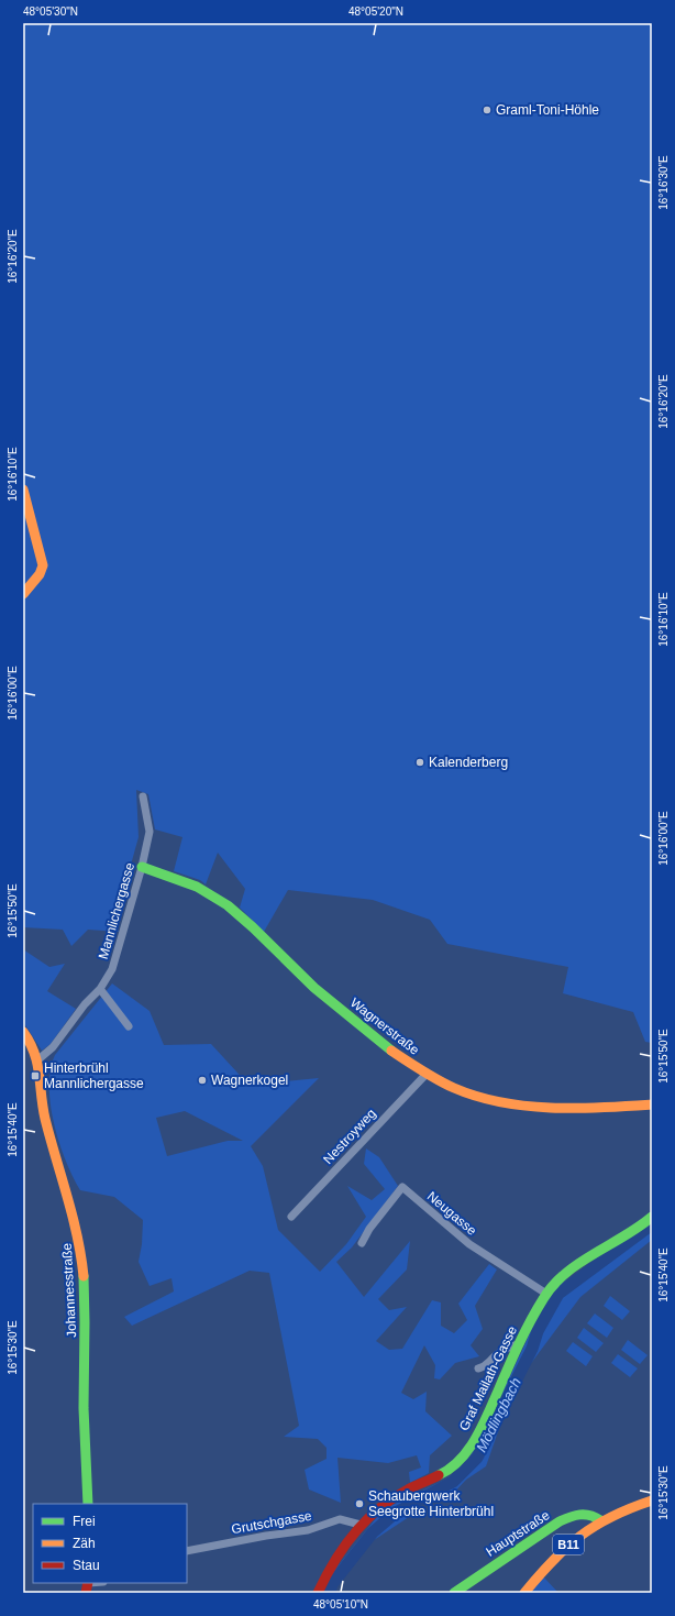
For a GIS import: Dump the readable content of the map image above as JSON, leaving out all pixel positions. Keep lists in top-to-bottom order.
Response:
{
  "streets": {
    "street": [
      "Mannlichergasse",
      "Wagnerstraße",
      "Nestroyweg",
      "Neugasse",
      "Johannesstraße",
      "Graf Mailath-Gasse",
      "Grutschgasse",
      "Hauptstraße",
      "B11"
    ]
  },
  "crossings": [
    ["Mannlichergasse", "Wagnerstraße"],
    ["Mannlichergasse", "Johannesstraße"],
    ["Wagnerstraße", "Nestroyweg"],
    ["Neugasse", "Graf Mailath-Gasse"],
    ["Graf Mailath-Gasse", "Grutschgasse"],
    ["Hauptstraße", "B11"]
  ],
  "water": ["Mödlingbach"],
  "places": {
    "other": [
      "Graml-Toni-Höhle",
      "Kalenderberg",
      "Wagnerkogel",
      "Schaubergwerk Seegrotte Hinterbrühl"
    ],
    "transit": ["Hinterbrühl Mannlichergasse"]
  },
  "legend": ["Frei", "Zäh", "Stau"],
  "coordinates": [
    "48°05'30\"N",
    "48°05'20\"N",
    "16°16'30\"E",
    "16°16'20\"E",
    "16°16'10\"E",
    "16°16'00\"E",
    "16°15'50\"E",
    "16°15'40\"E",
    "16°15'30\"E",
    "48°05'10\"N"
  ]
}
